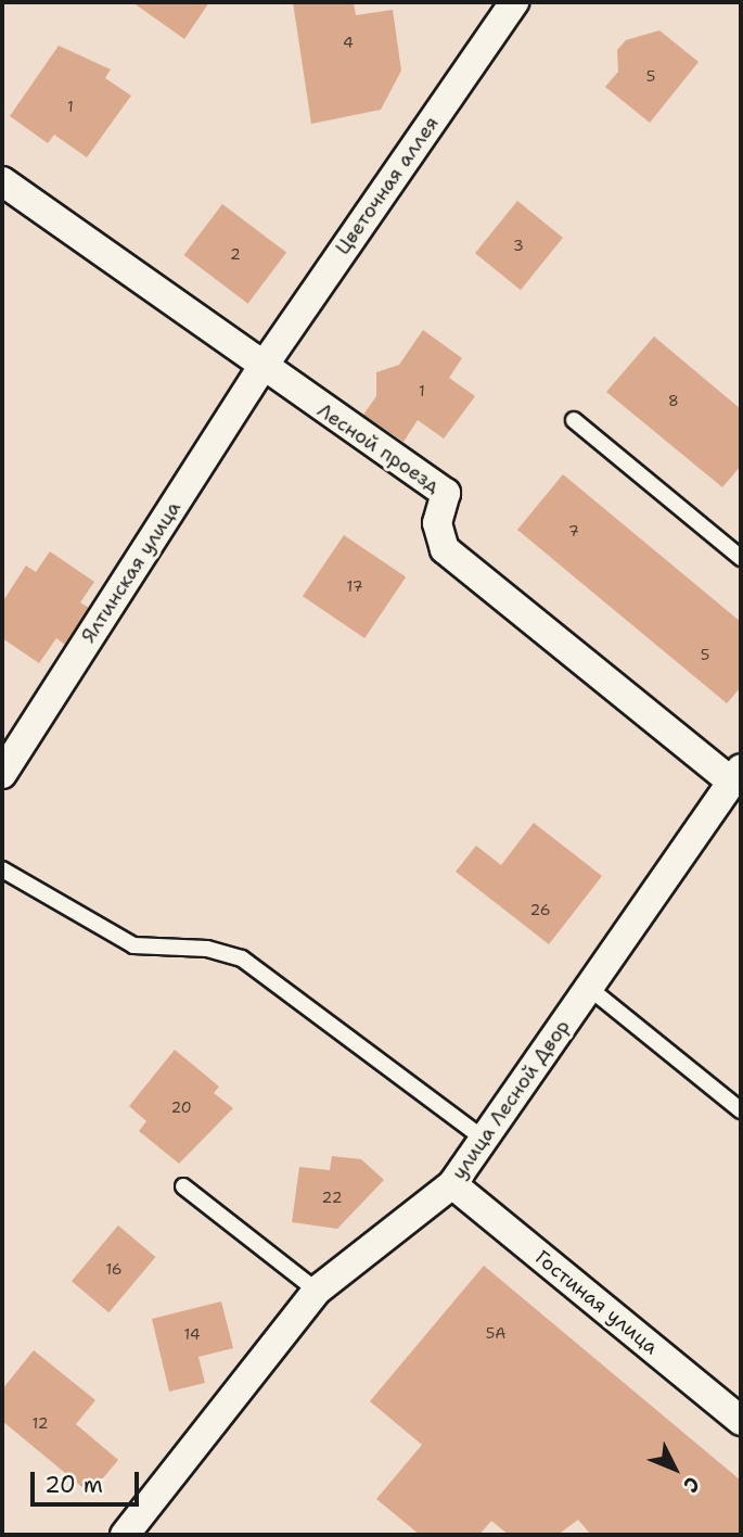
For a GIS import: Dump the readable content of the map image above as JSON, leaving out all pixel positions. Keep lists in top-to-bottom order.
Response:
{
  "streets": {
    "street": [
      "Цветочная аллея",
      "Лесной проезд",
      "Ялтинская улица",
      "улица Лесной Двор",
      "Гостиная улица"
    ]
  },
  "crossings": [
    ["Цветочная аллея", "Лесной проезд"],
    ["Цветочная аллея", "Ялтинская улица"],
    ["Лесной проезд", "Ялтинская улица"],
    ["Лесной проезд", "улица Лесной Двор"],
    ["улица Лесной Двор", "Гостиная улица"]
  ],
  "house_numbers": [
    "4",
    "5",
    "1",
    "3",
    "2",
    "1",
    "8",
    "7",
    "17",
    "5",
    "26",
    "20",
    "22",
    "16",
    "5А",
    "14",
    "12"
  ],
  "scale_bar": "20 m",
  "north": "bottom right"
}
